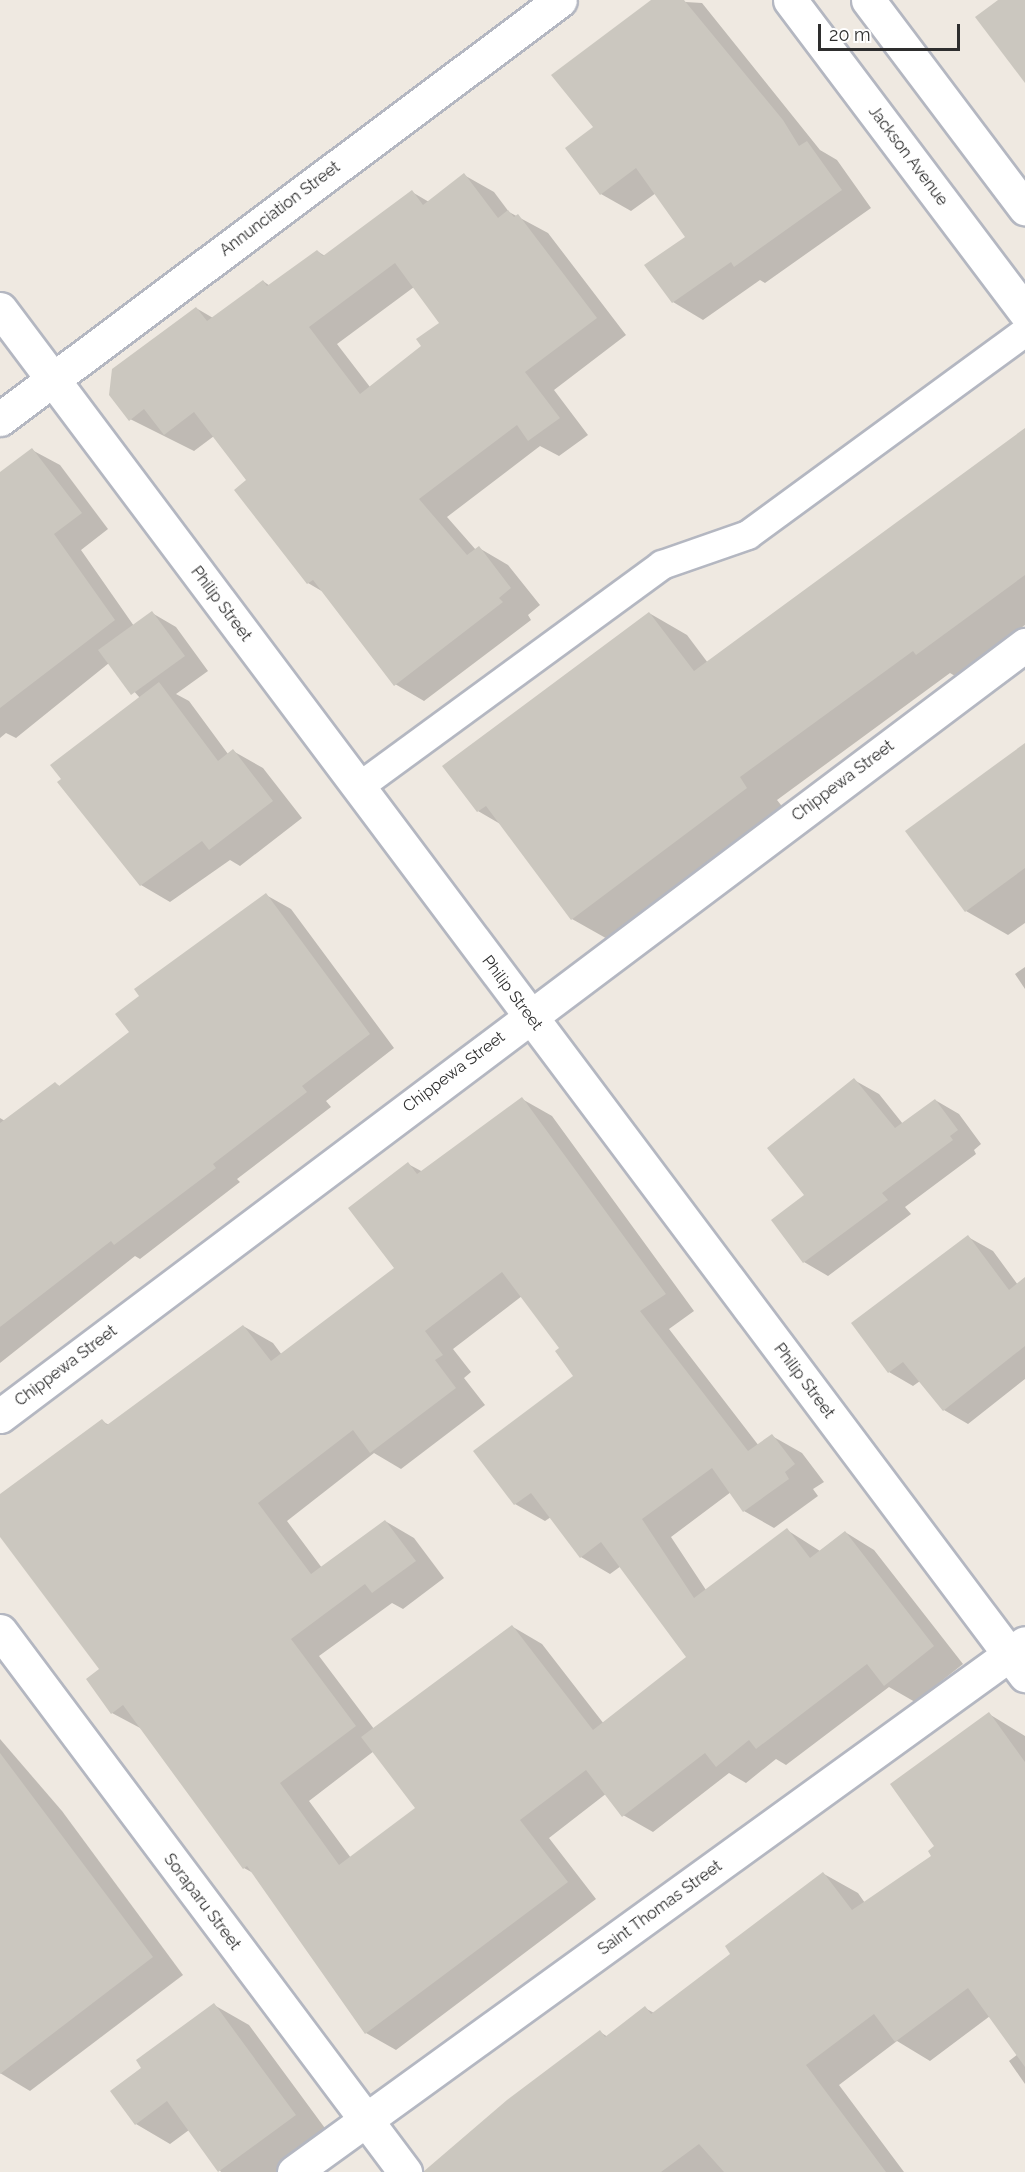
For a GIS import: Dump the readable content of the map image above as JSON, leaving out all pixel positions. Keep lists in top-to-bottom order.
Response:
{
  "streets": {
    "street": [
      "Jackson Avenue",
      "Annunciation Street",
      "Philip Street",
      "Chippewa Street",
      "Soraparu Street",
      "Saint Thomas Street"
    ]
  },
  "crossings": [
    ["Annunciation Street", "Philip Street"],
    ["Philip Street", "Chippewa Street"],
    ["Philip Street", "Saint Thomas Street"],
    ["Soraparu Street", "Saint Thomas Street"]
  ],
  "scale_bar": "20 m"
}
